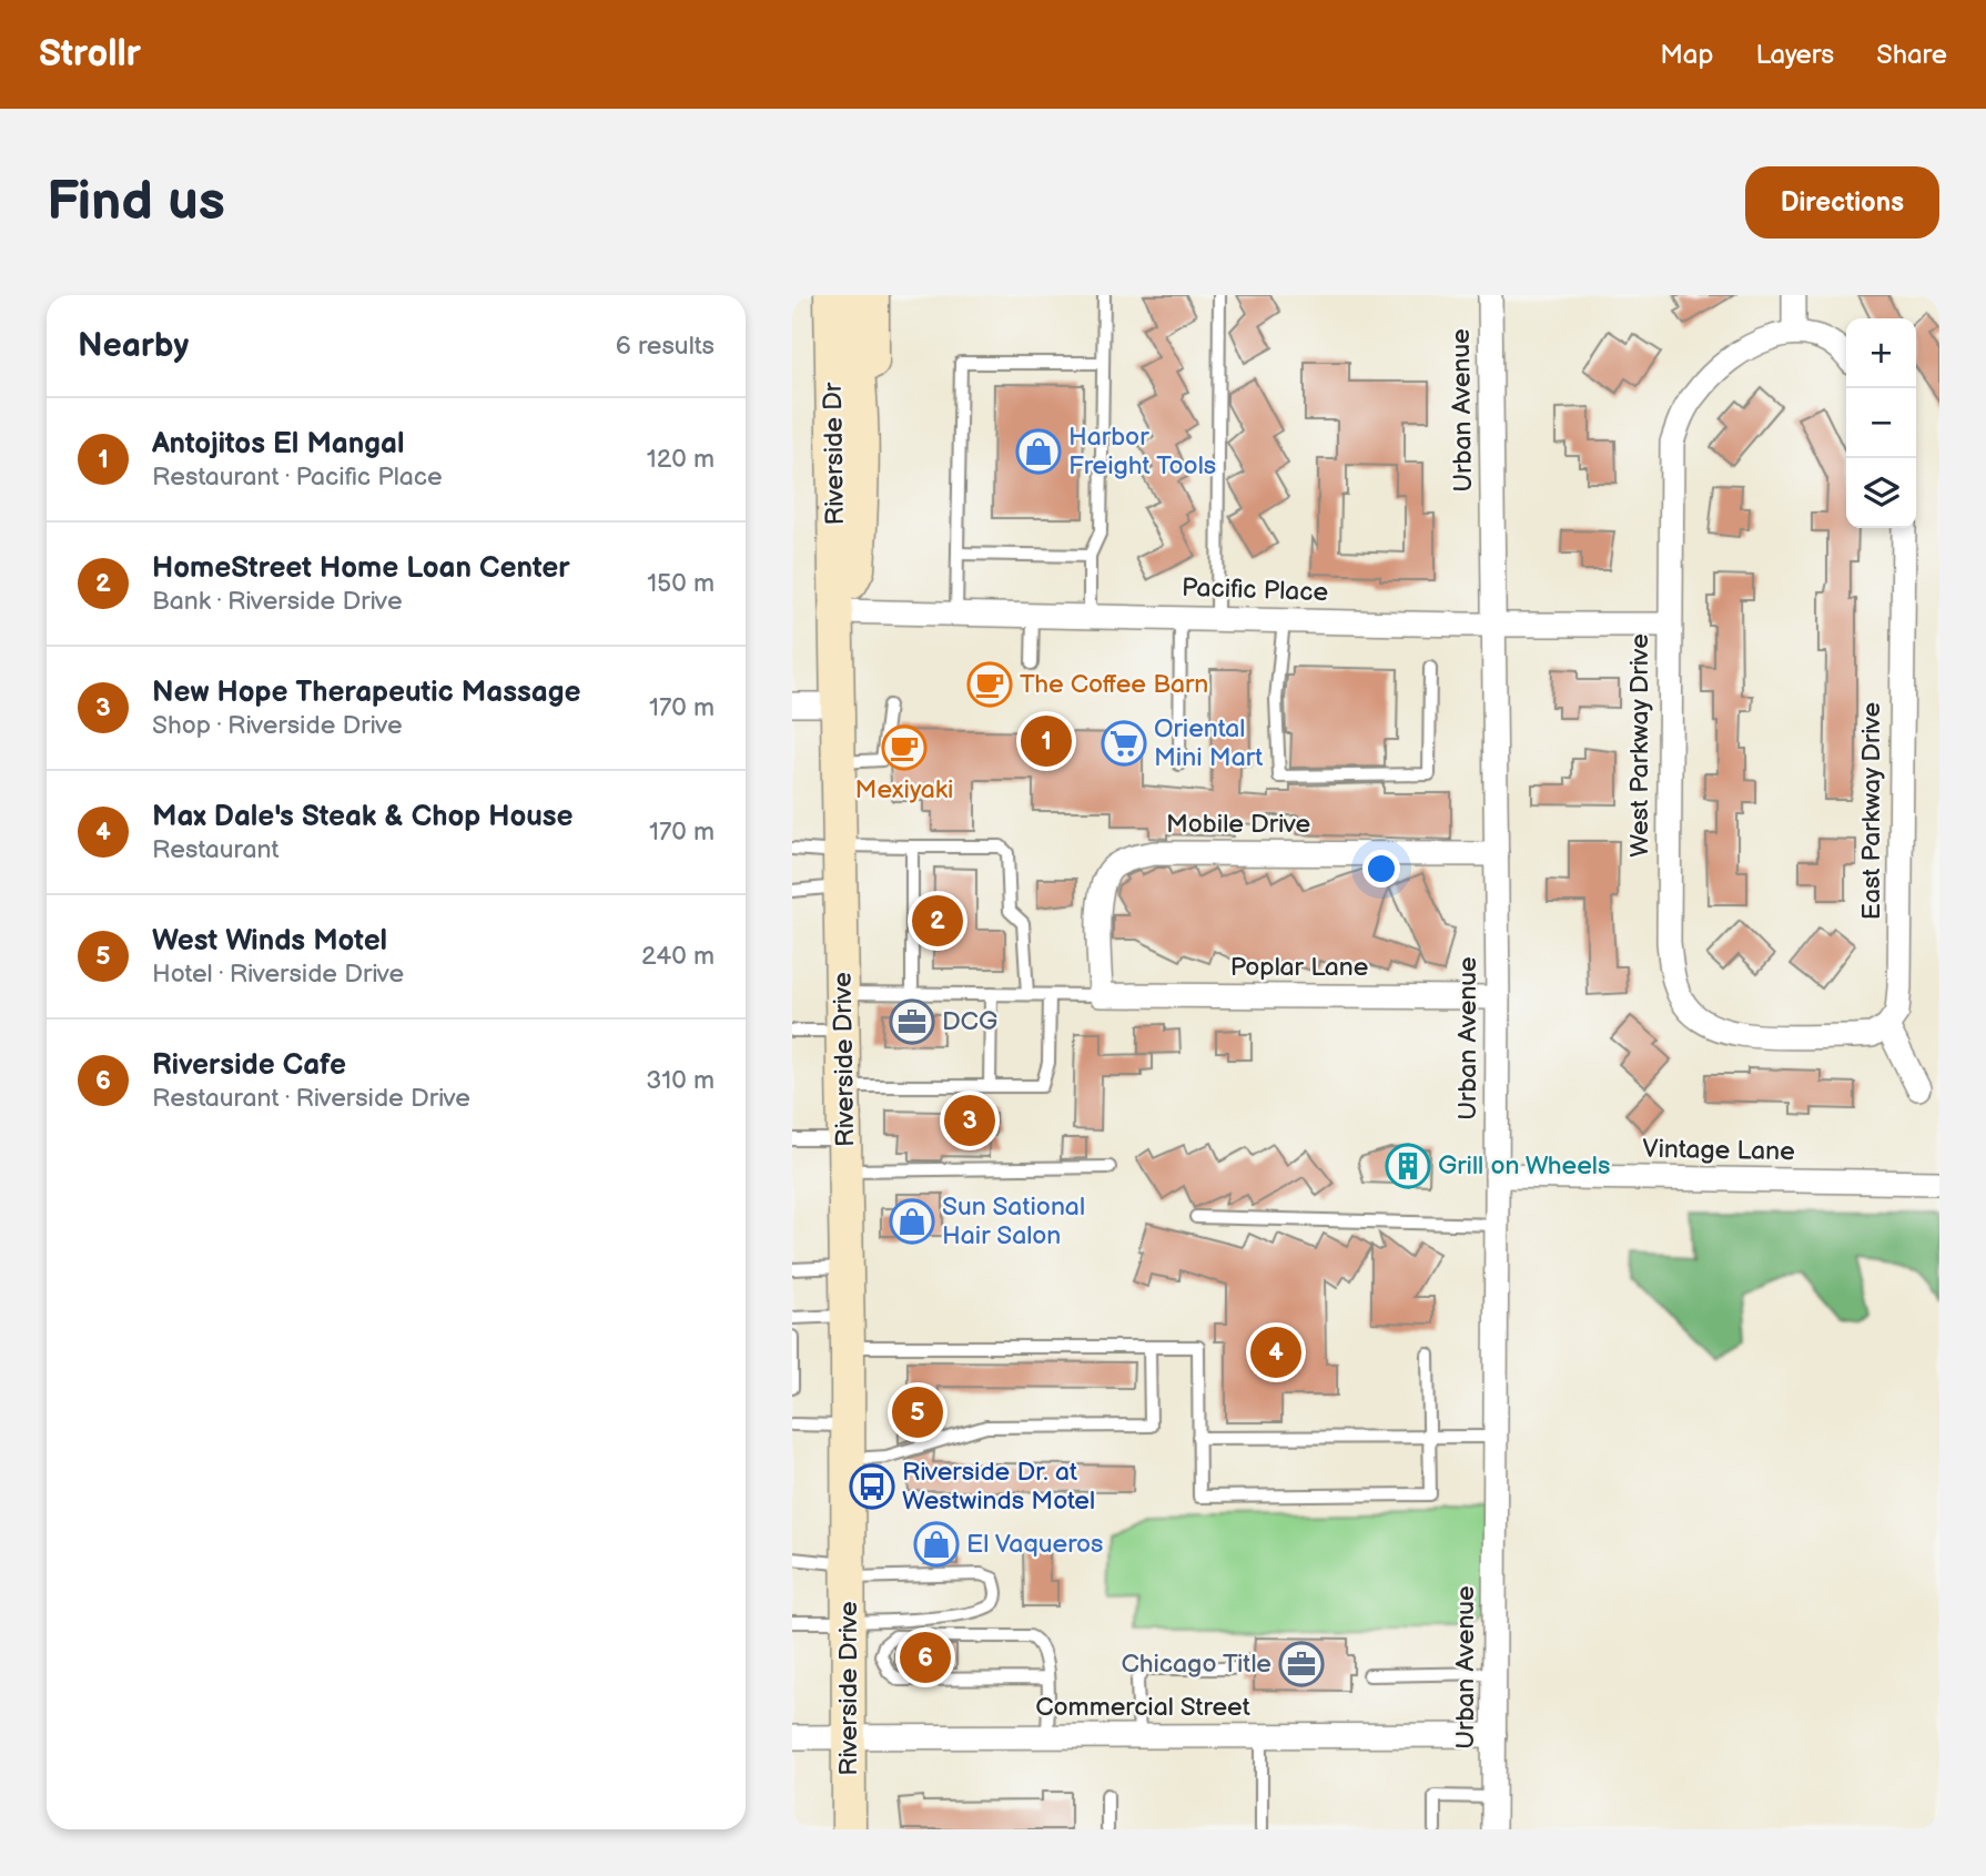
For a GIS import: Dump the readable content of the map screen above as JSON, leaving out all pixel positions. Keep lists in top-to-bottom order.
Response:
{
  "streets": {
    "main road": ["Riverside Dr", "Riverside Drive"],
    "street": [
      "Urban Avenue",
      "Pacific Place",
      "West Parkway Drive",
      "East Parkway Drive",
      "Mobile Drive",
      "Poplar Lane",
      "Vintage Lane",
      "Commercial Street"
    ]
  },
  "crossings": [
    ["Urban Avenue", "Pacific Place"],
    ["Urban Avenue", "Mobile Drive"],
    ["Urban Avenue", "Poplar Lane"],
    ["Urban Avenue", "Vintage Lane"],
    ["Urban Avenue", "Commercial Street"],
    ["Riverside Dr", "Pacific Place"],
    ["Riverside Dr", "Riverside Drive"],
    ["Pacific Place", "West Parkway Drive"],
    ["Pacific Place", "Riverside Drive"],
    ["West Parkway Drive", "East Parkway Drive"],
    ["Mobile Drive", "Poplar Lane"],
    ["Riverside Drive", "Commercial Street"]
  ],
  "places": {
    "shop": ["Harbor Freight Tools", "Sun Sational Hair Salon", "El Vaqueros"],
    "cafe": ["The Coffee Barn", "Mexiyaki"],
    "supermarket": ["Oriental Mini Mart"],
    "office": ["DCG", "Chicago Title"],
    "building": ["Grill on Wheels"],
    "bus stop": ["Riverside Dr. at Westwinds Motel"]
  },
  "page": {
    "header": "Strollr",
    "nav": ["Map", "Layers", "Share"],
    "buttons": "Directions",
    "title": "Find us",
    "heading": ["Nearby", "6 results"],
    "map_buttons": ["+", "−"],
    "list": [
      {
        "mark": "1",
        "name": "Antojitos El Mangal",
        "note": "Restaurant · Pacific Place",
        "value": "120 m"
      },
      {
        "mark": "2",
        "name": "HomeStreet Home Loan Center",
        "note": "Bank · Riverside Drive",
        "value": "150 m"
      },
      {
        "mark": "3",
        "name": "New Hope Therapeutic Massage",
        "note": "Shop · Riverside Drive",
        "value": "170 m"
      },
      {
        "mark": "4",
        "name": "Max Dale's Steak & Chop House",
        "note": "Restaurant",
        "value": "170 m"
      },
      {
        "mark": "5",
        "name": "West Winds Motel",
        "note": "Hotel · Riverside Drive",
        "value": "240 m"
      },
      {
        "mark": "6",
        "name": "Riverside Cafe",
        "note": "Restaurant · Riverside Drive",
        "value": "310 m"
      }
    ],
    "pins": [
      "1",
      "2",
      "3",
      "4",
      "5",
      "6"
    ]
  }
}
